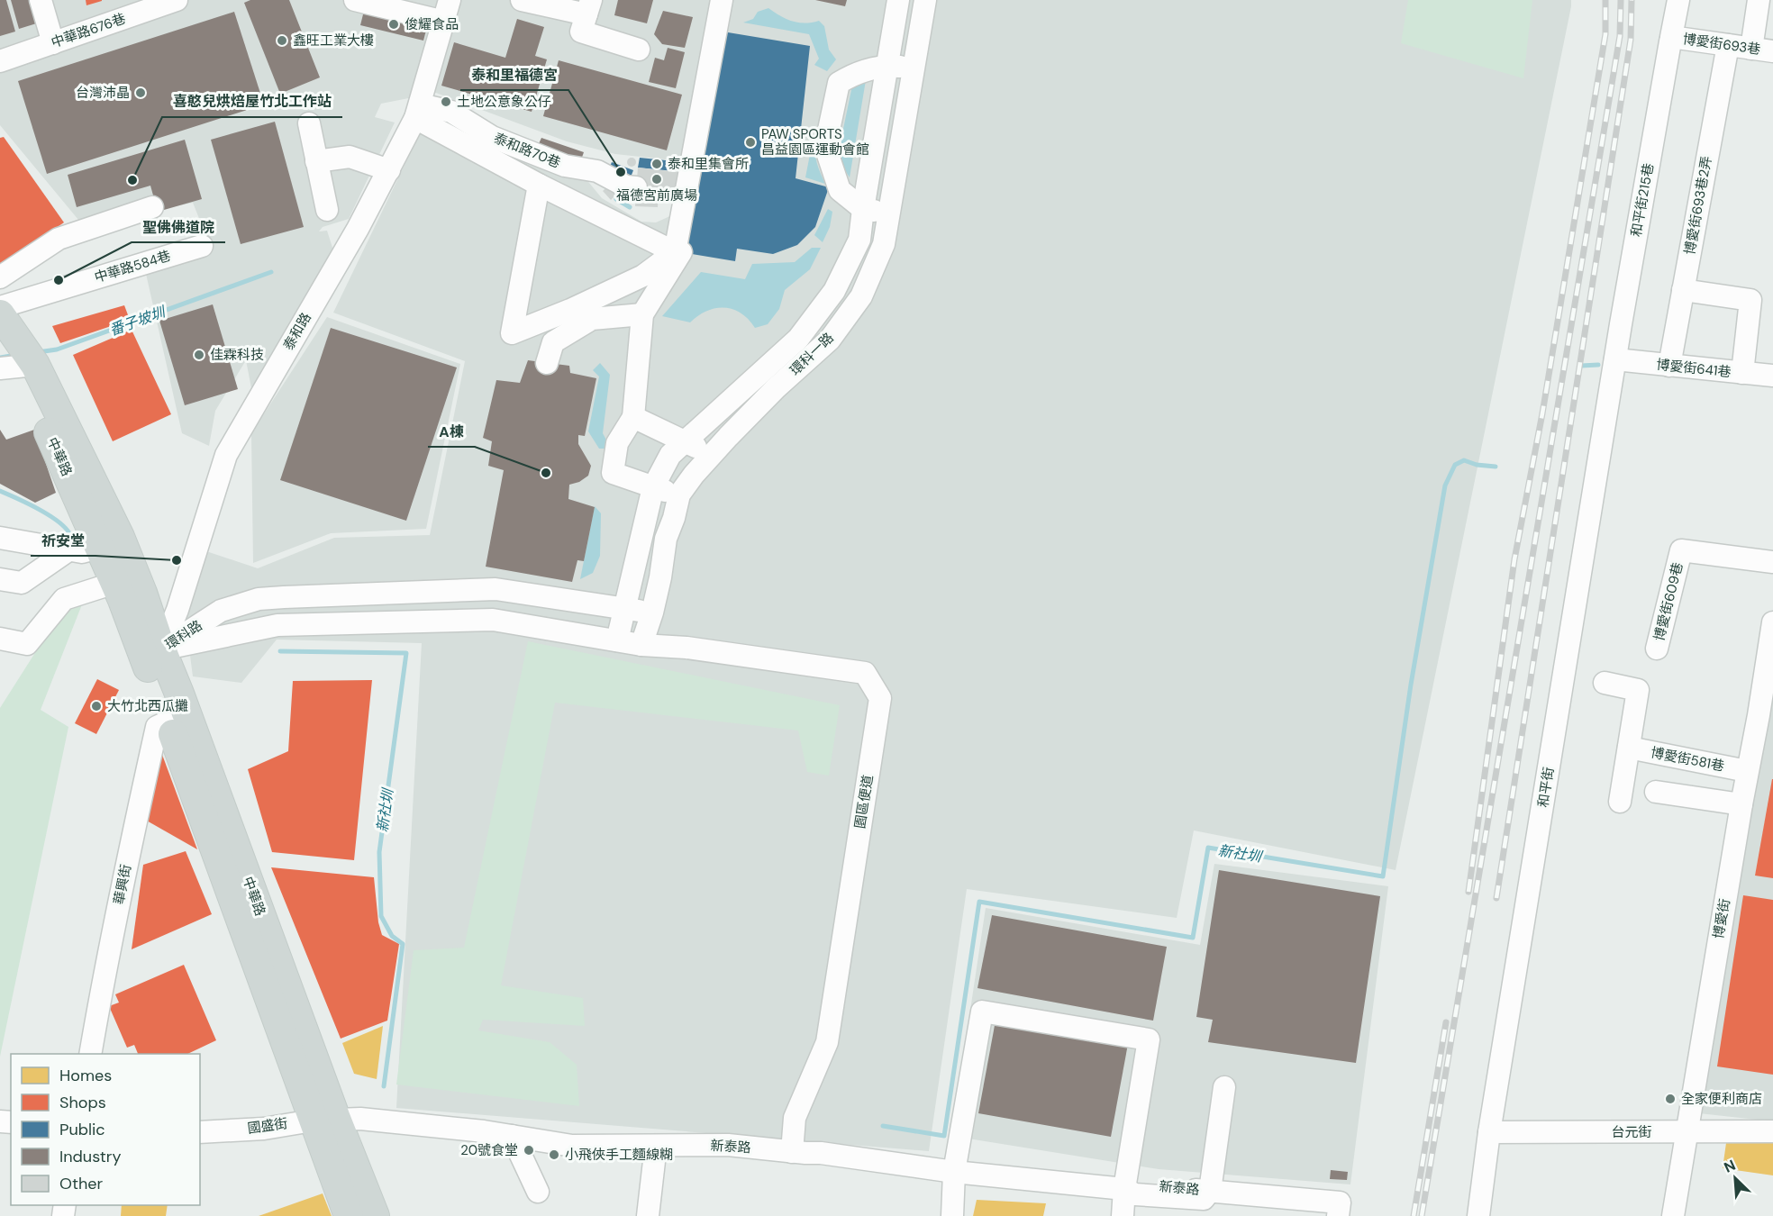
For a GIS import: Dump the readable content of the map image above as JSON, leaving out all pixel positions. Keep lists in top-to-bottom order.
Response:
{
  "streets": {
    "main road": ["中華路"],
    "street": [
      "中華路676巷",
      "博愛街693巷",
      "泰和路70巷",
      "和平街215巷",
      "博愛街693巷2弄",
      "中華路584巷",
      "泰和路",
      "環科一路",
      "博愛街641巷",
      "博愛街609巷",
      "環科路",
      "博愛街581巷",
      "和平街",
      "園區便道",
      "華興街",
      "博愛街",
      "國盛街",
      "台元街",
      "新泰路"
    ]
  },
  "crossings": [
    ["博愛街693巷", "和平街215巷"],
    ["博愛街693巷", "博愛街693巷2弄"],
    ["泰和路70巷", "泰和路"],
    ["和平街215巷", "博愛街641巷"],
    ["和平街215巷", "和平街"],
    ["博愛街693巷2弄", "博愛街641巷"],
    ["泰和路", "中華路"],
    ["泰和路", "環科路"],
    ["環科一路", "環科路"],
    ["環科一路", "園區便道"],
    ["博愛街641巷", "和平街"],
    ["中華路", "環科路"],
    ["中華路", "華興街"],
    ["中華路", "國盛街"],
    ["中華路", "新泰路"],
    ["環科路", "園區便道"],
    ["博愛街581巷", "博愛街"],
    ["和平街", "台元街"],
    ["園區便道", "新泰路"],
    ["博愛街", "台元街"],
    ["國盛街", "新泰路"]
  ],
  "water": ["番子坡圳", "新社圳"],
  "places": [
    "俊耀食品",
    "鑫旺工業大樓",
    "台灣沛晶",
    "土地公意象公仔",
    "PAW SPORTS 昌益園區運動會館",
    "泰和里集會所",
    "泰和里福德宮",
    "福德宮前廣場",
    "喜憨兒烘焙屋竹北工作站",
    "聖佛佛道院",
    "佳霖科技",
    "A棟",
    "祈安堂",
    "大竹北西瓜攤",
    "全家便利商店",
    "20號食堂",
    "小飛俠手工麵線糊"
  ],
  "legend": [
    "Homes",
    "Shops",
    "Public",
    "Industry",
    "Other"
  ],
  "north": "top left"
}
